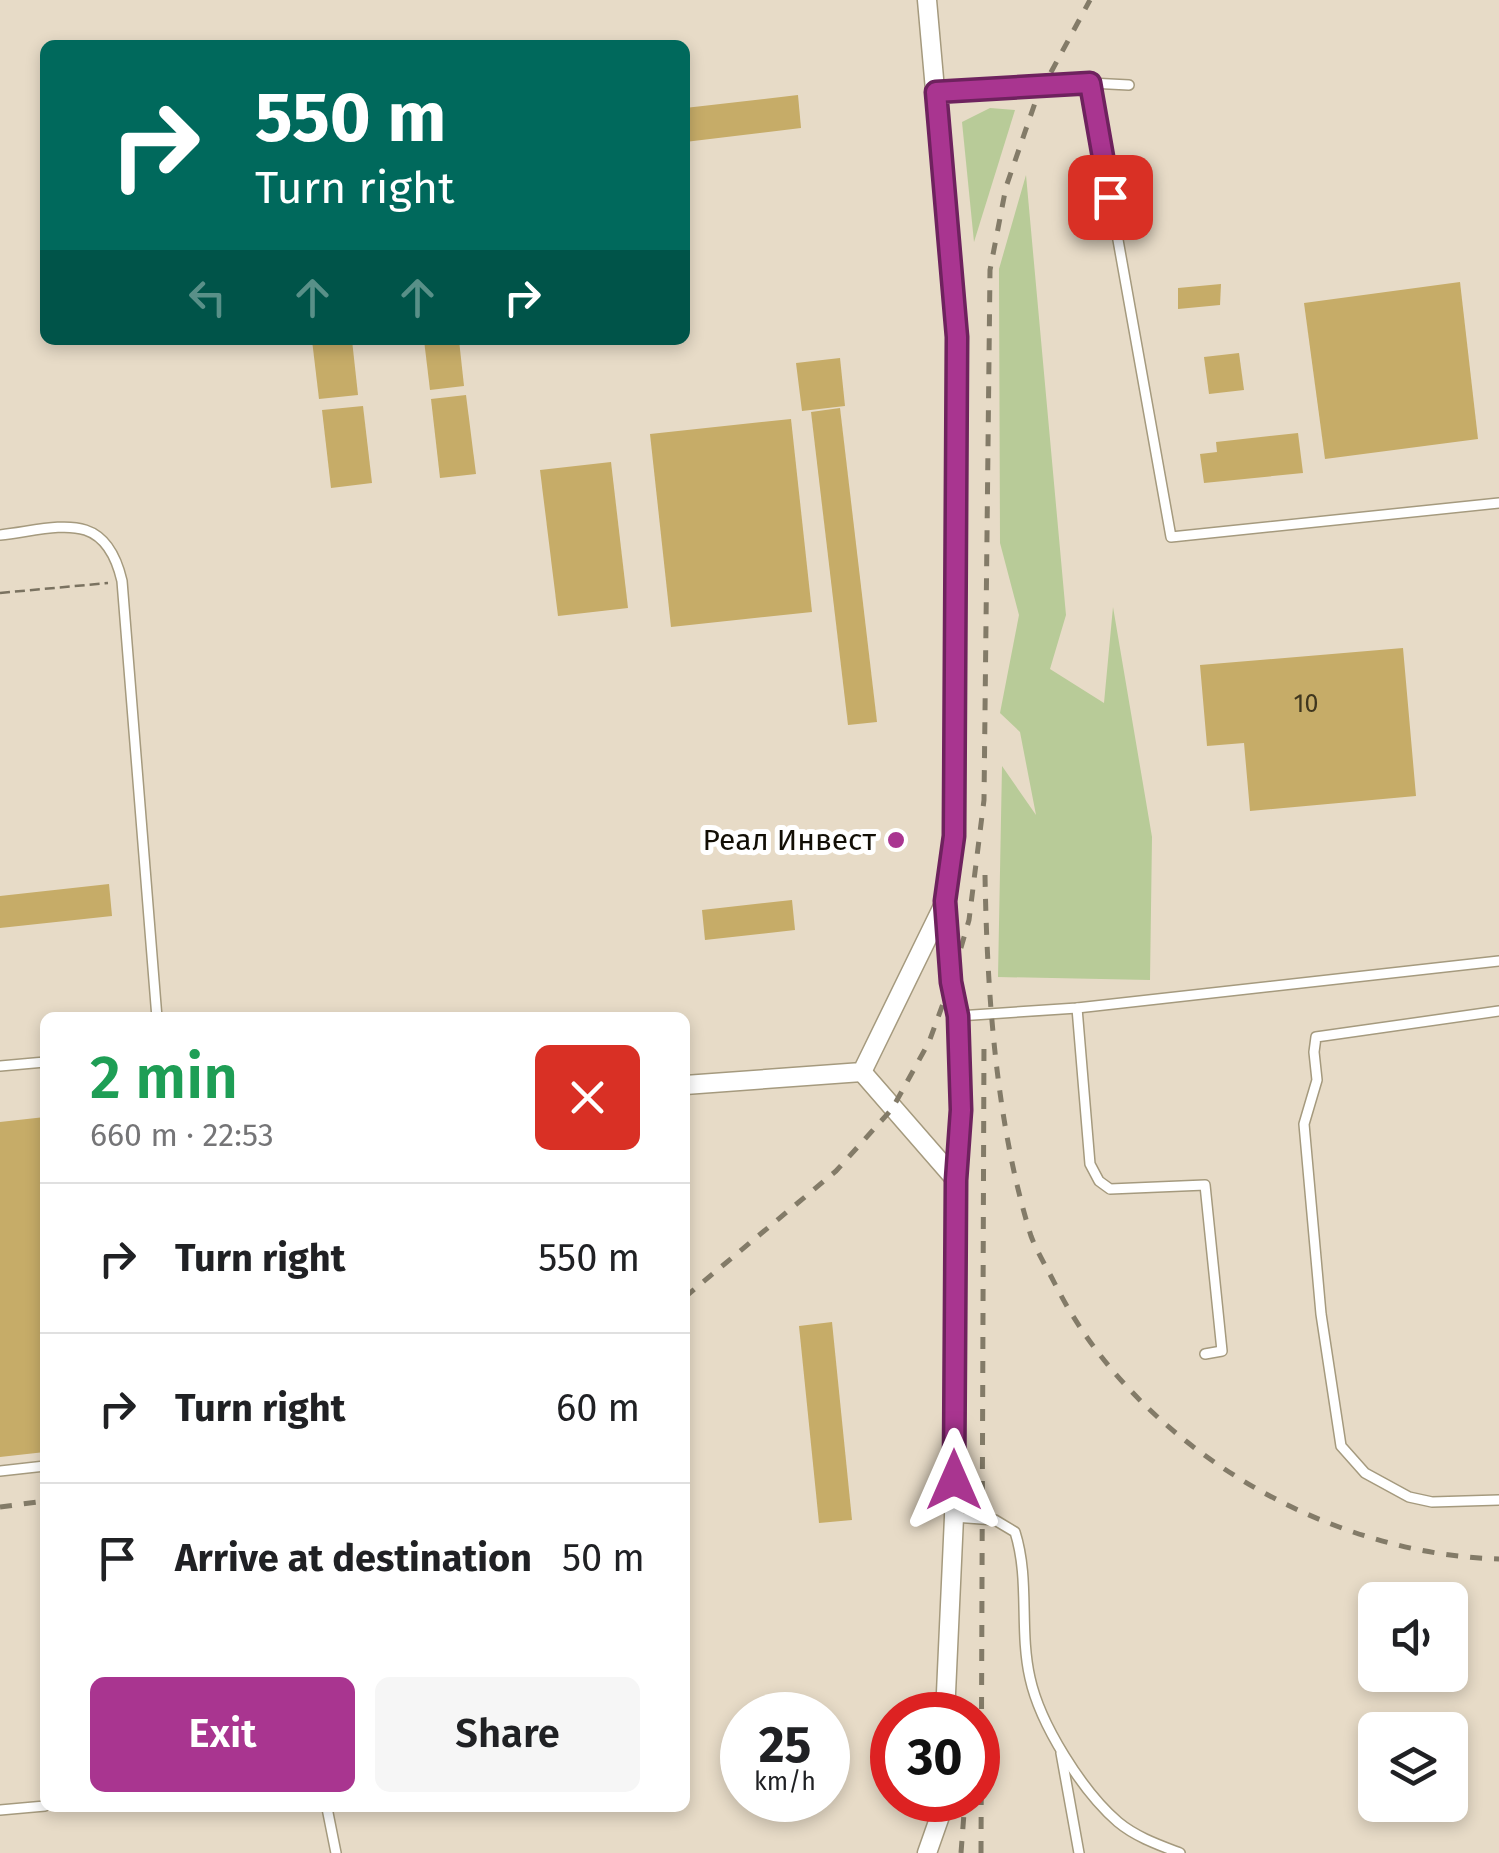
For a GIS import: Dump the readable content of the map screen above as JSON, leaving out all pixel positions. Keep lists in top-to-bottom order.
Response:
{
  "places": ["Реал Инвест"],
  "house_numbers": ["10"],
  "page": {
    "turn": ["550 m", "Turn right"],
    "heading": ["2 min", "660 m · 22:53"],
    "list": [
      {
        "name": "Turn right",
        "value": "550 m"
      },
      {
        "name": "Turn right",
        "value": "60 m"
      },
      {
        "name": "Arrive at destination",
        "value": "50 m"
      }
    ],
    "buttons": ["Exit", "Share"],
    "speed": "25 km/h",
    "limit": "30"
  }
}
